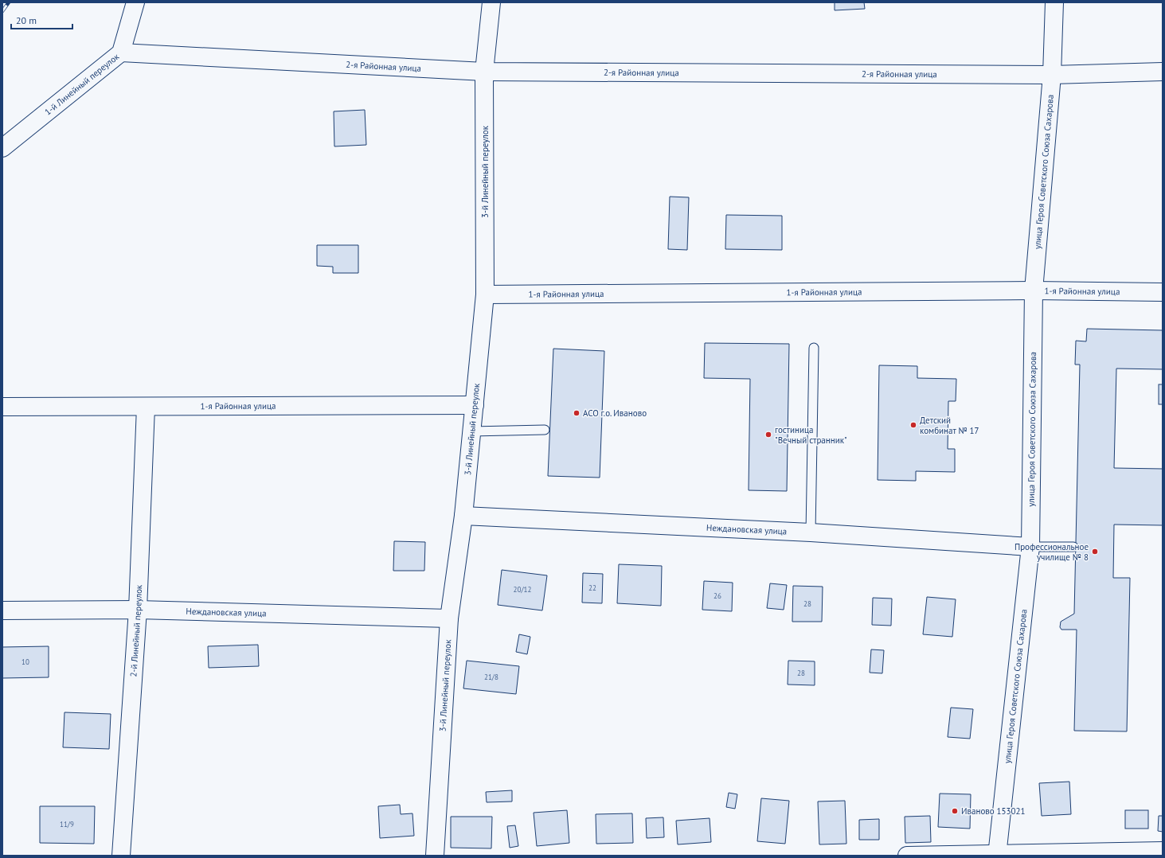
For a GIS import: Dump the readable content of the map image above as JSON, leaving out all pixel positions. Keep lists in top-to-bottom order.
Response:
{
  "streets": {
    "street": [
      "2-я Районная улица",
      "1-й Линейный переулок",
      "3-й Линейный переулок",
      "улица Героя Советского Союза Сахарова",
      "1-я Районная улица",
      "Неждановская улица",
      "2-й Линейный переулок"
    ]
  },
  "crossings": [
    ["2-я Районная улица", "1-й Линейный переулок"],
    ["2-я Районная улица", "3-й Линейный переулок"],
    ["2-я Районная улица", "улица Героя Советского Союза Сахарова"],
    ["3-й Линейный переулок", "1-я Районная улица"],
    ["3-й Линейный переулок", "Неждановская улица"],
    ["улица Героя Советского Союза Сахарова", "1-я Районная улица"],
    ["улица Героя Советского Союза Сахарова", "Неждановская улица"],
    ["1-я Районная улица", "2-й Линейный переулок"],
    ["Неждановская улица", "2-й Линейный переулок"]
  ],
  "places": [
    "АСО г.о. Иваново",
    "Детский комбинат № 17",
    "гостиница \"Вечный странник\"",
    "Профессиональное училище № 8",
    "Иваново 153021"
  ],
  "house_numbers": [
    "22",
    "20/12",
    "26",
    "28",
    "10",
    "28",
    "21/8",
    "11/9"
  ],
  "scale_bar": "20 m"
}
